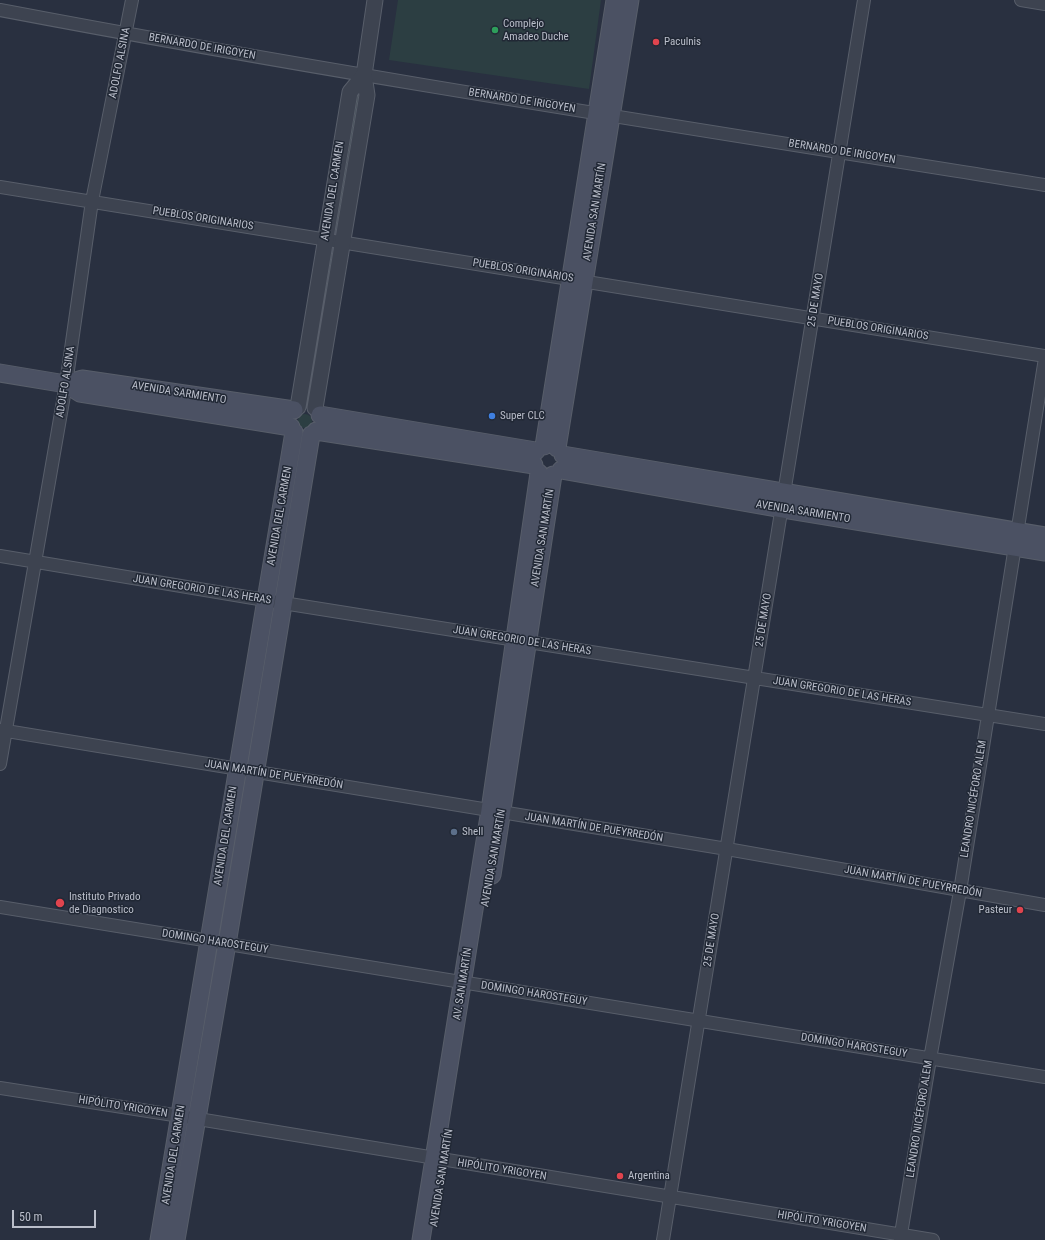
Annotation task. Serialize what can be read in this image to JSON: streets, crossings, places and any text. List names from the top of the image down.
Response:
{
  "streets": {
    "main road": ["AVENIDA DEL CARMEN", "AVENIDA SAN MARTÍN", "AVENIDA SARMIENTO"],
    "street": [
      "BERNARDO DE IRIGOYEN",
      "ADOLFO ALSINA",
      "PUEBLOS ORIGINARIOS",
      "25 DE MAYO",
      "JUAN GREGORIO DE LAS HERAS",
      "JUAN MARTÍN DE PUEYRREDÓN",
      "LEANDRO NICÉFORO ALEM",
      "DOMINGO HAROSTEGUY",
      "HIPÓLITO YRIGOYEN"
    ]
  },
  "crossings": [
    ["BERNARDO DE IRIGOYEN", "ADOLFO ALSINA"],
    ["BERNARDO DE IRIGOYEN", "AVENIDA DEL CARMEN"],
    ["BERNARDO DE IRIGOYEN", "AVENIDA SAN MARTÍN"],
    ["BERNARDO DE IRIGOYEN", "25 DE MAYO"],
    ["ADOLFO ALSINA", "PUEBLOS ORIGINARIOS"],
    ["ADOLFO ALSINA", "AVENIDA SARMIENTO"],
    ["ADOLFO ALSINA", "JUAN GREGORIO DE LAS HERAS"],
    ["ADOLFO ALSINA", "JUAN MARTÍN DE PUEYRREDÓN"],
    ["AVENIDA DEL CARMEN", "PUEBLOS ORIGINARIOS"],
    ["AVENIDA DEL CARMEN", "AVENIDA SARMIENTO"],
    ["AVENIDA DEL CARMEN", "JUAN GREGORIO DE LAS HERAS"],
    ["AVENIDA DEL CARMEN", "JUAN MARTÍN DE PUEYRREDÓN"],
    ["AVENIDA DEL CARMEN", "DOMINGO HAROSTEGUY"],
    ["AVENIDA DEL CARMEN", "HIPÓLITO YRIGOYEN"],
    ["AVENIDA SAN MARTÍN", "PUEBLOS ORIGINARIOS"],
    ["AVENIDA SAN MARTÍN", "AVENIDA SARMIENTO"],
    ["AVENIDA SAN MARTÍN", "JUAN GREGORIO DE LAS HERAS"],
    ["AVENIDA SAN MARTÍN", "JUAN MARTÍN DE PUEYRREDÓN"],
    ["AVENIDA SAN MARTÍN", "DOMINGO HAROSTEGUY"],
    ["AVENIDA SAN MARTÍN", "HIPÓLITO YRIGOYEN"],
    ["PUEBLOS ORIGINARIOS", "25 DE MAYO"],
    ["PUEBLOS ORIGINARIOS", "LEANDRO NICÉFORO ALEM"],
    ["25 DE MAYO", "AVENIDA SARMIENTO"],
    ["25 DE MAYO", "JUAN GREGORIO DE LAS HERAS"],
    ["25 DE MAYO", "JUAN MARTÍN DE PUEYRREDÓN"],
    ["25 DE MAYO", "DOMINGO HAROSTEGUY"],
    ["25 DE MAYO", "HIPÓLITO YRIGOYEN"],
    ["AVENIDA SARMIENTO", "LEANDRO NICÉFORO ALEM"],
    ["JUAN GREGORIO DE LAS HERAS", "LEANDRO NICÉFORO ALEM"],
    ["JUAN MARTÍN DE PUEYRREDÓN", "LEANDRO NICÉFORO ALEM"],
    ["LEANDRO NICÉFORO ALEM", "DOMINGO HAROSTEGUY"],
    ["LEANDRO NICÉFORO ALEM", "HIPÓLITO YRIGOYEN"]
  ],
  "places": [
    "Complejo Amadeo Duche",
    "Paculnis",
    "Super CLC",
    "Shell",
    "Instituto Privado de Diagnostico",
    "Pasteur",
    "Argentina"
  ],
  "scale_bar": "50 m"
}
